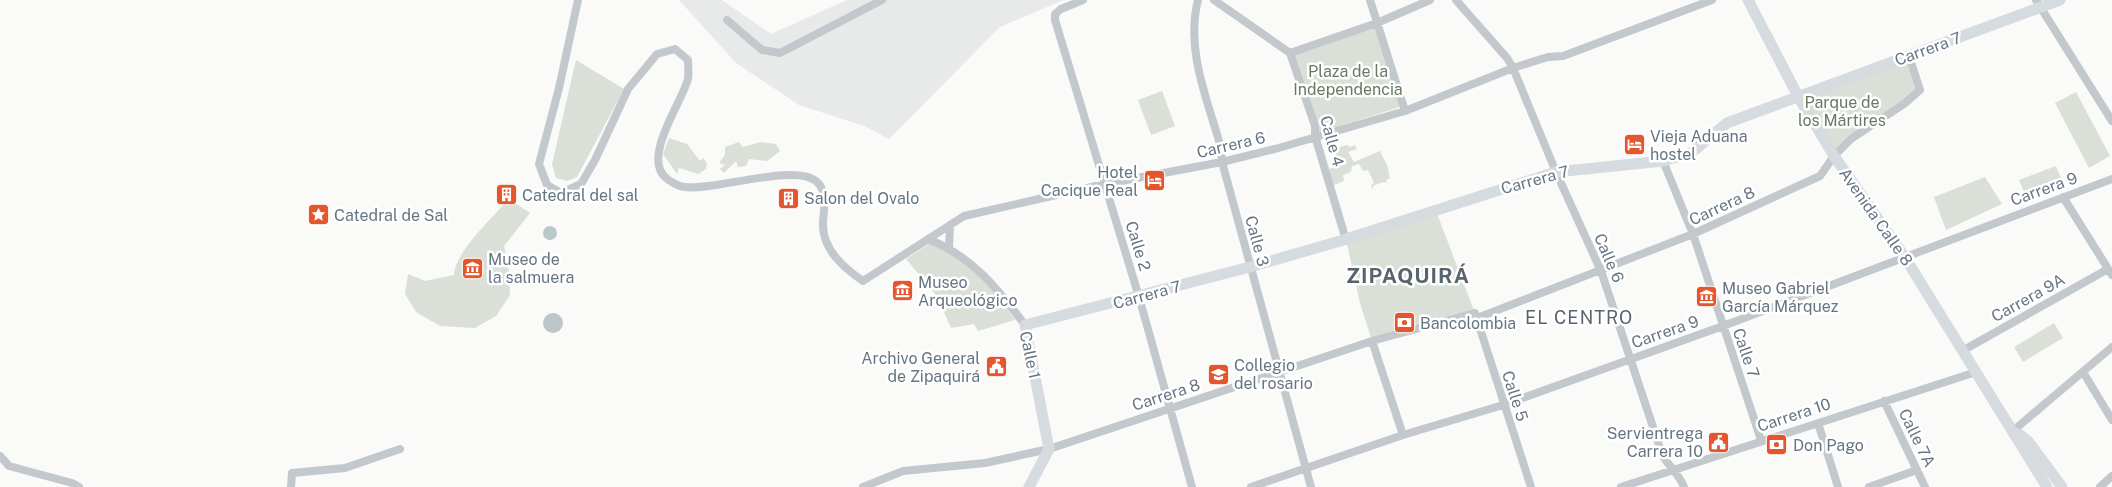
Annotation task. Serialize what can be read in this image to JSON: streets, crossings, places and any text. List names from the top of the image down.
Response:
{
  "streets": {
    "street": [
      "Carrera 7",
      "Calle 4",
      "Carrera 6",
      "Carrera 9",
      "Carrera 8",
      "Avenida Calle 8",
      "Calle 3",
      "Calle 2",
      "Calle 6",
      "Carrera 9A",
      "Calle 7",
      "Calle 1",
      "Calle 5",
      "Carrera 10",
      "Calle 7A"
    ]
  },
  "crossings": [
    ["Carrera 7", "Calle 4"],
    ["Carrera 7", "Carrera 8"],
    ["Carrera 7", "Avenida Calle 8"],
    ["Carrera 7", "Calle 3"],
    ["Carrera 7", "Calle 2"],
    ["Carrera 7", "Calle 6"],
    ["Carrera 7", "Calle 7"],
    ["Carrera 7", "Calle 1"],
    ["Calle 4", "Carrera 6"],
    ["Carrera 6", "Calle 3"],
    ["Carrera 6", "Calle 2"],
    ["Carrera 6", "Calle 6"],
    ["Carrera 6", "Calle 1"],
    ["Carrera 9", "Avenida Calle 8"],
    ["Carrera 9", "Calle 3"],
    ["Carrera 9", "Calle 6"],
    ["Carrera 9", "Calle 7"],
    ["Carrera 9", "Calle 5"],
    ["Carrera 8", "Avenida Calle 8"],
    ["Carrera 8", "Calle 3"],
    ["Carrera 8", "Calle 2"],
    ["Carrera 8", "Calle 6"],
    ["Carrera 8", "Calle 7"],
    ["Carrera 8", "Calle 1"],
    ["Carrera 8", "Calle 5"],
    ["Avenida Calle 8", "Carrera 9A"],
    ["Avenida Calle 8", "Carrera 10"],
    ["Calle 6", "Carrera 10"],
    ["Calle 7", "Carrera 10"],
    ["Carrera 10", "Calle 7A"]
  ],
  "districts": ["ZIPAQUIRÁ", "EL CENTRO"],
  "parks": ["Plaza de la Independencia", "Parque de los Mártires"],
  "places": {
    "hotel": ["Vieja Aduana hostel", "Hotel Cacique Real"],
    "building": ["Catedral del sal", "Salon del Ovalo"],
    "place": ["Catedral de Sal"],
    "museum": ["Museo de la salmuera", "Museo Arqueológico", "Museo Gabriel García Márquez"],
    "bank": ["Bancolombia", "Don Pago"],
    "public building": ["Archivo General de Zipaquirá", "Servientrega Carrera 10"],
    "school or university": ["Collegio del rosario"]
  }
}
